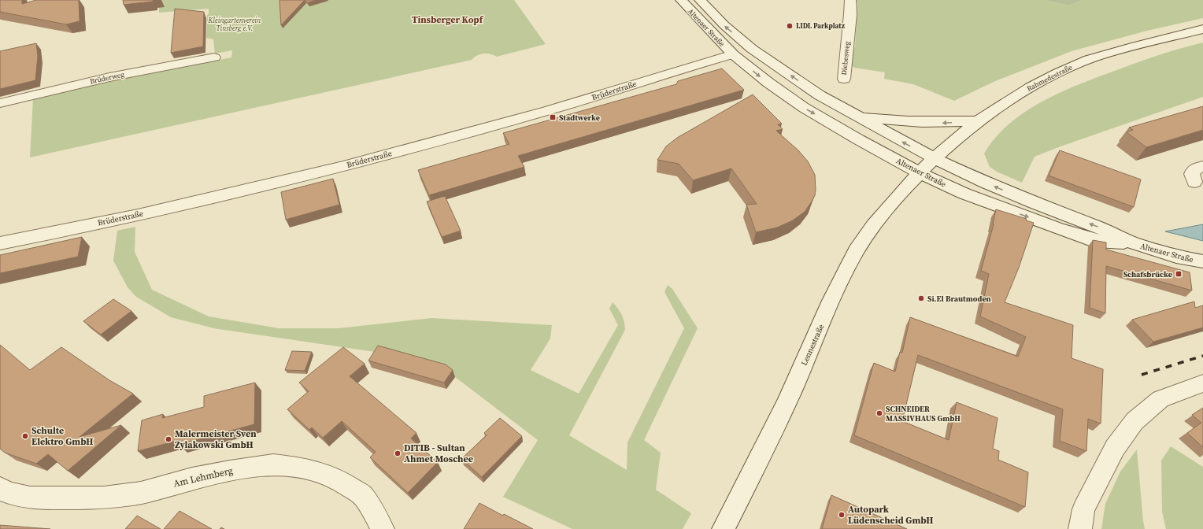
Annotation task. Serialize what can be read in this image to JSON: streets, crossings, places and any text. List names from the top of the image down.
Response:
{
  "streets": {
    "main road": [
      "Altenaer Straße",
      "Diebesweg",
      "Brüderweg",
      "Rahmedestraße",
      "Brüderstraße",
      "Lennestraße",
      "Am Lehmberg"
    ]
  },
  "crossings": [
    ["Altenaer Straße", "Rahmedestraße"],
    ["Altenaer Straße", "Brüderstraße"],
    ["Altenaer Straße", "Lennestraße"],
    ["Rahmedestraße", "Lennestraße"]
  ],
  "districts": ["Tinsberger Kopf"],
  "parks": ["Kleingartenverein Tinsberg e.V."],
  "places": {
    "other": [
      "LIDL Parkplatz",
      "Si.El Brautmoden",
      "SCHNEIDER MASSIVHAUS GmbH",
      "Schulte Elektro GmbH",
      "Malermeister Sven Zylakowski GmbH",
      "DITIB - Sultan Ahmet Moschee",
      "Autopark Lüdenscheid GmbH"
    ],
    "transit": ["Stadtwerke", "Schafsbrücke"]
  }
}
